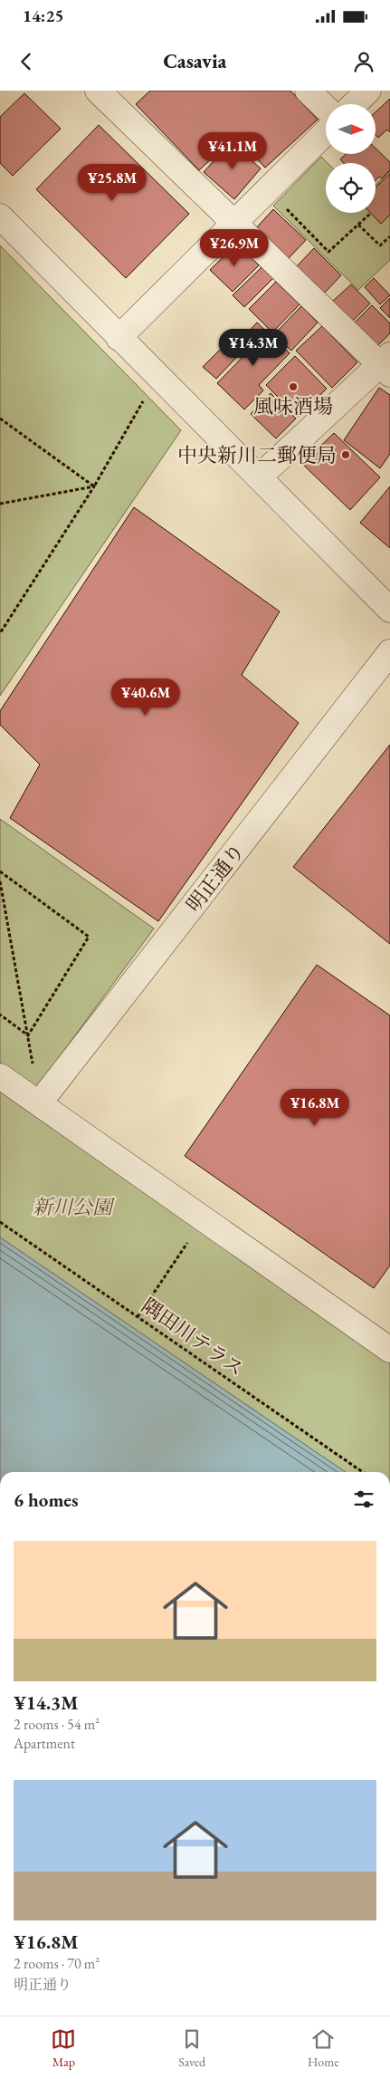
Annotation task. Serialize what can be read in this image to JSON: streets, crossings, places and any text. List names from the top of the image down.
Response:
{
  "streets": {
    "street": ["明正通り"],
    "path": ["隅田川テラス"]
  },
  "parks": ["新川公園"],
  "places": ["風味酒場", "中央新川二郵便局"],
  "north": "right",
  "page": {
    "status": "14:25",
    "header": "Casavia",
    "price": [
      "¥41.1M",
      "¥25.8M",
      "¥26.9M",
      "¥14.3M",
      "¥40.6M",
      "¥16.8M"
    ],
    "heading": "6 homes",
    "list": [
      {
        "name": "¥14.3M",
        "note": "2 rooms · 54 m² · Apartment"
      },
      {
        "name": "¥16.8M",
        "note": "2 rooms · 70 m² · 明正通り"
      }
    ],
    "tabs": ["Map", "Saved", "Home"]
  }
}
